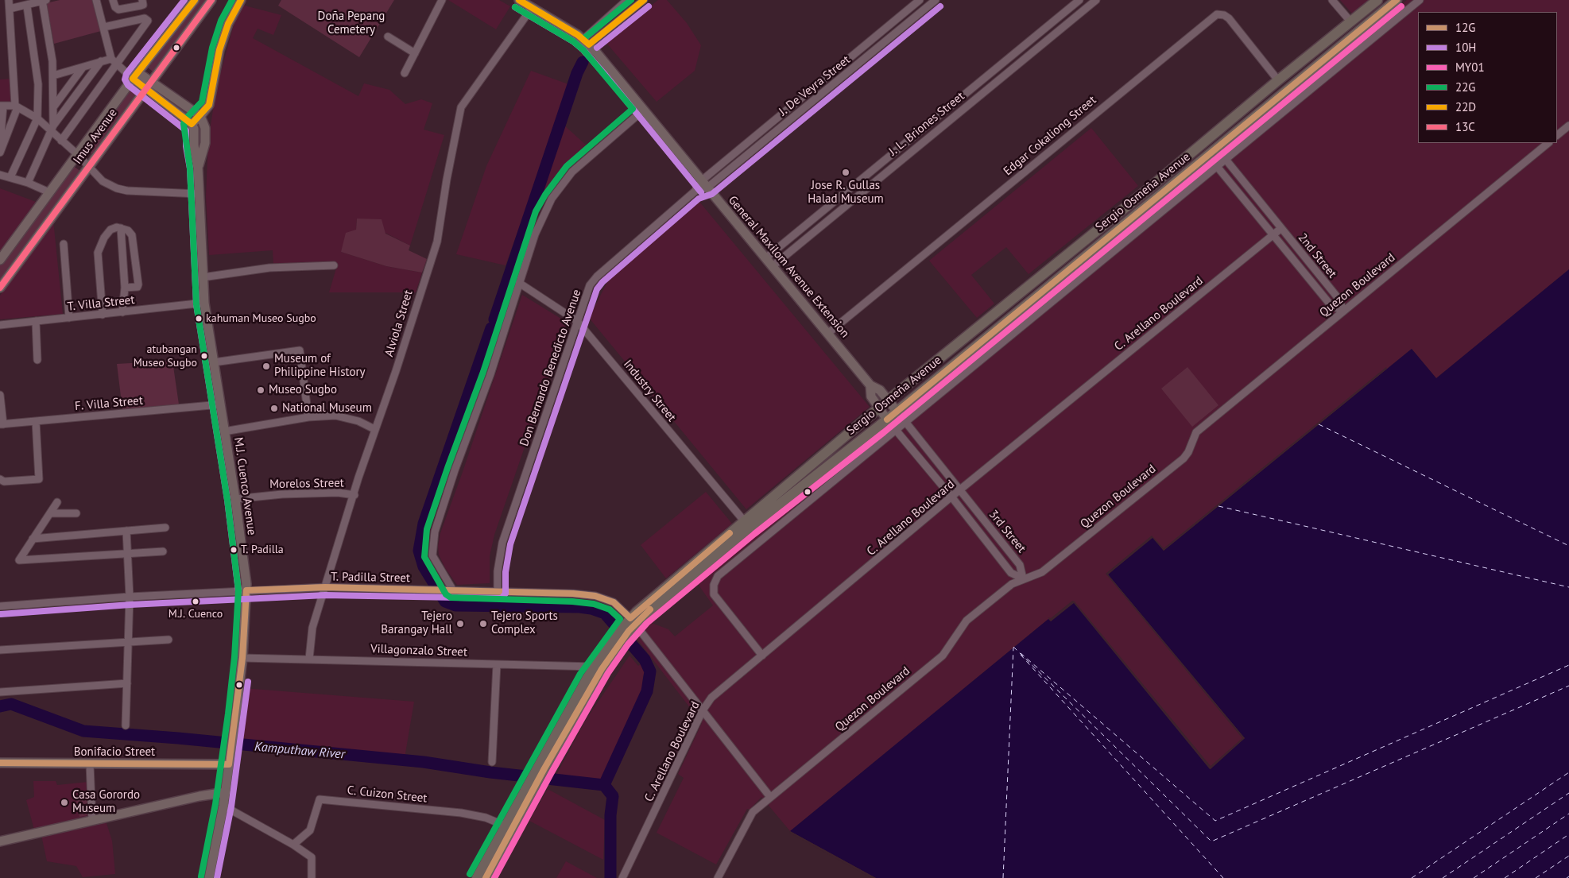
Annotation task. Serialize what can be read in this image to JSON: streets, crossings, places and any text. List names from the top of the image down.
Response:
{
  "streets": {
    "highway": ["Sergio Osmeña Avenue"],
    "main road": [
      "Imus Avenue",
      "General Maxilom Avenue Extension",
      "M.J. Cuenco Avenue",
      "Bonifacio Street"
    ],
    "street": [
      "J. De Veyra Street",
      "J. L. Briones Street",
      "Edgar Cokaliong Street",
      "2nd Street",
      "Quezon Boulevard",
      "T. Villa Street",
      "C. Arellano Boulevard",
      "Alviola Street",
      "Don Bernardo Benedicto Avenue",
      "Industry Street",
      "F. Villa Street",
      "Morelos Street",
      "3rd Street",
      "T. Padilla Street",
      "Villagonzalo Street",
      "C. Cuizon Street"
    ]
  },
  "crossings": [
    ["J. De Veyra Street", "General Maxilom Avenue Extension"],
    ["J. De Veyra Street", "Don Bernardo Benedicto Avenue"],
    ["J. L. Briones Street", "General Maxilom Avenue Extension"],
    ["Edgar Cokaliong Street", "Sergio Osmeña Avenue"],
    ["Edgar Cokaliong Street", "General Maxilom Avenue Extension"],
    ["Sergio Osmeña Avenue", "2nd Street"],
    ["Sergio Osmeña Avenue", "General Maxilom Avenue Extension"],
    ["Sergio Osmeña Avenue", "Industry Street"],
    ["Sergio Osmeña Avenue", "3rd Street"],
    ["Sergio Osmeña Avenue", "T. Padilla Street"],
    ["Sergio Osmeña Avenue", "Villagonzalo Street"],
    ["Sergio Osmeña Avenue", "C. Cuizon Street"],
    ["2nd Street", "Quezon Boulevard"],
    ["2nd Street", "C. Arellano Boulevard"],
    ["General Maxilom Avenue Extension", "Alviola Street"],
    ["General Maxilom Avenue Extension", "Don Bernardo Benedicto Avenue"],
    ["General Maxilom Avenue Extension", "3rd Street"],
    ["Quezon Boulevard", "3rd Street"],
    ["Quezon Boulevard", "T. Padilla Street"],
    ["T. Villa Street", "M.J. Cuenco Avenue"],
    ["C. Arellano Boulevard", "3rd Street"],
    ["C. Arellano Boulevard", "T. Padilla Street"],
    ["Alviola Street", "Morelos Street"],
    ["Alviola Street", "T. Padilla Street"],
    ["Alviola Street", "Villagonzalo Street"],
    ["Don Bernardo Benedicto Avenue", "Industry Street"],
    ["Don Bernardo Benedicto Avenue", "T. Padilla Street"],
    ["F. Villa Street", "M.J. Cuenco Avenue"],
    ["Morelos Street", "M.J. Cuenco Avenue"],
    ["M.J. Cuenco Avenue", "T. Padilla Street"],
    ["M.J. Cuenco Avenue", "Villagonzalo Street"],
    ["M.J. Cuenco Avenue", "Bonifacio Street"]
  ],
  "water": ["Kamputhaw River"],
  "parks": ["Doña Pepang Cemetery"],
  "places": [
    "Jose R. Gullas Halad Museum",
    "kahuman Museo Sugbo",
    "atubangan Museo Sugbo",
    "Museum of Philippine History",
    "Museo Sugbo",
    "National Museum",
    "T. Padilla",
    "M.J. Cuenco",
    "Tejero Barangay Hall",
    "Tejero Sports Complex",
    "Casa Gorordo Museum"
  ],
  "lines": [
    "transit line 12G",
    "transit line 10H",
    "transit line 22G",
    "transit line 22D",
    "transit line 13C",
    "transit line MY01"
  ],
  "legend": [
    "12G",
    "10H",
    "MY01",
    "22G",
    "22D",
    "13C"
  ]
}
